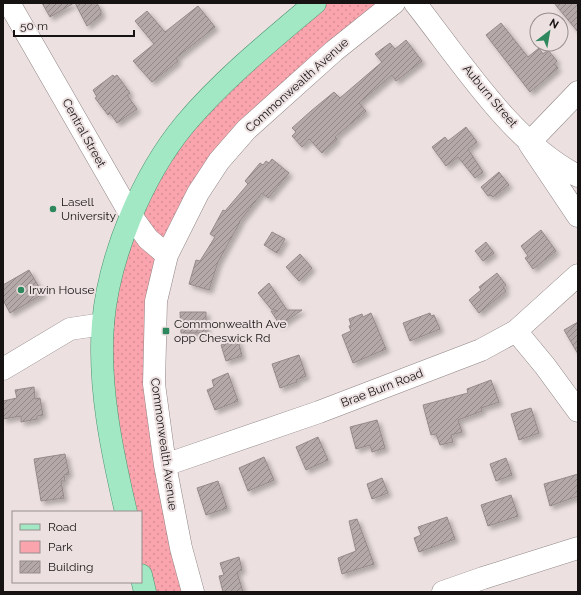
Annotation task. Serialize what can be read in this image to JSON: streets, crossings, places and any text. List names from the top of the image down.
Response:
{
  "streets": {
    "street": [
      "Commonwealth Avenue",
      "Auburn Street",
      "Central Street",
      "Brae Burn Road"
    ]
  },
  "crossings": [
    ["Commonwealth Avenue", "Central Street"],
    ["Commonwealth Avenue", "Brae Burn Road"]
  ],
  "places": {
    "other": ["Lasell University", "Irwin House"],
    "transit": ["Commonwealth Ave opp Cheswick Rd"]
  },
  "legend": ["Road", "Park", "Building"],
  "scale_bar": "50 m",
  "north": "top right"
}
